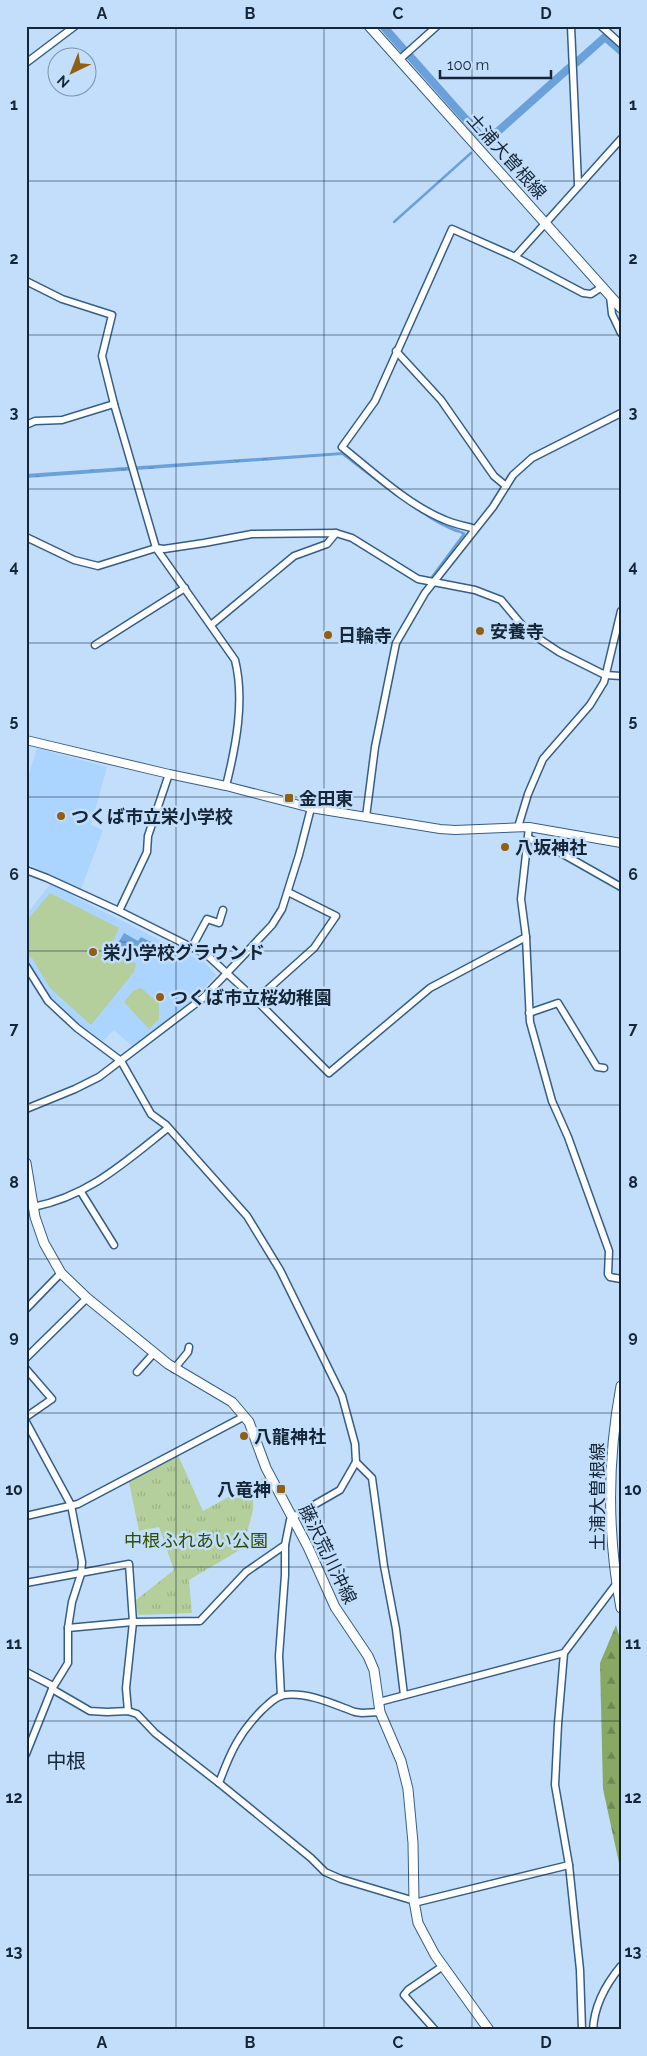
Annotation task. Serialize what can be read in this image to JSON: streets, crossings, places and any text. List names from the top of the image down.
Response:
{
  "streets": {
    "main road": ["土浦大曽根線", "藤沢荒川沖線"]
  },
  "districts": ["中根"],
  "parks": ["中根ふれあい公園"],
  "places": {
    "other": [
      "安養寺",
      "日輪寺",
      "つくば市立栄小学校",
      "八坂神社",
      "栄小学校グラウンド",
      "つくば市立桜幼稚園",
      "八龍神社"
    ],
    "transit": ["金田東", "八竜神"]
  },
  "scale_bar": "100 m",
  "north": "bottom left",
  "grid": {
    "columns": [
      "A",
      "B",
      "C",
      "D"
    ],
    "rows": [
      "1",
      "2",
      "3",
      "4",
      "5",
      "6",
      "7",
      "8",
      "9",
      "10",
      "11",
      "12",
      "13"
    ]
  }
}
